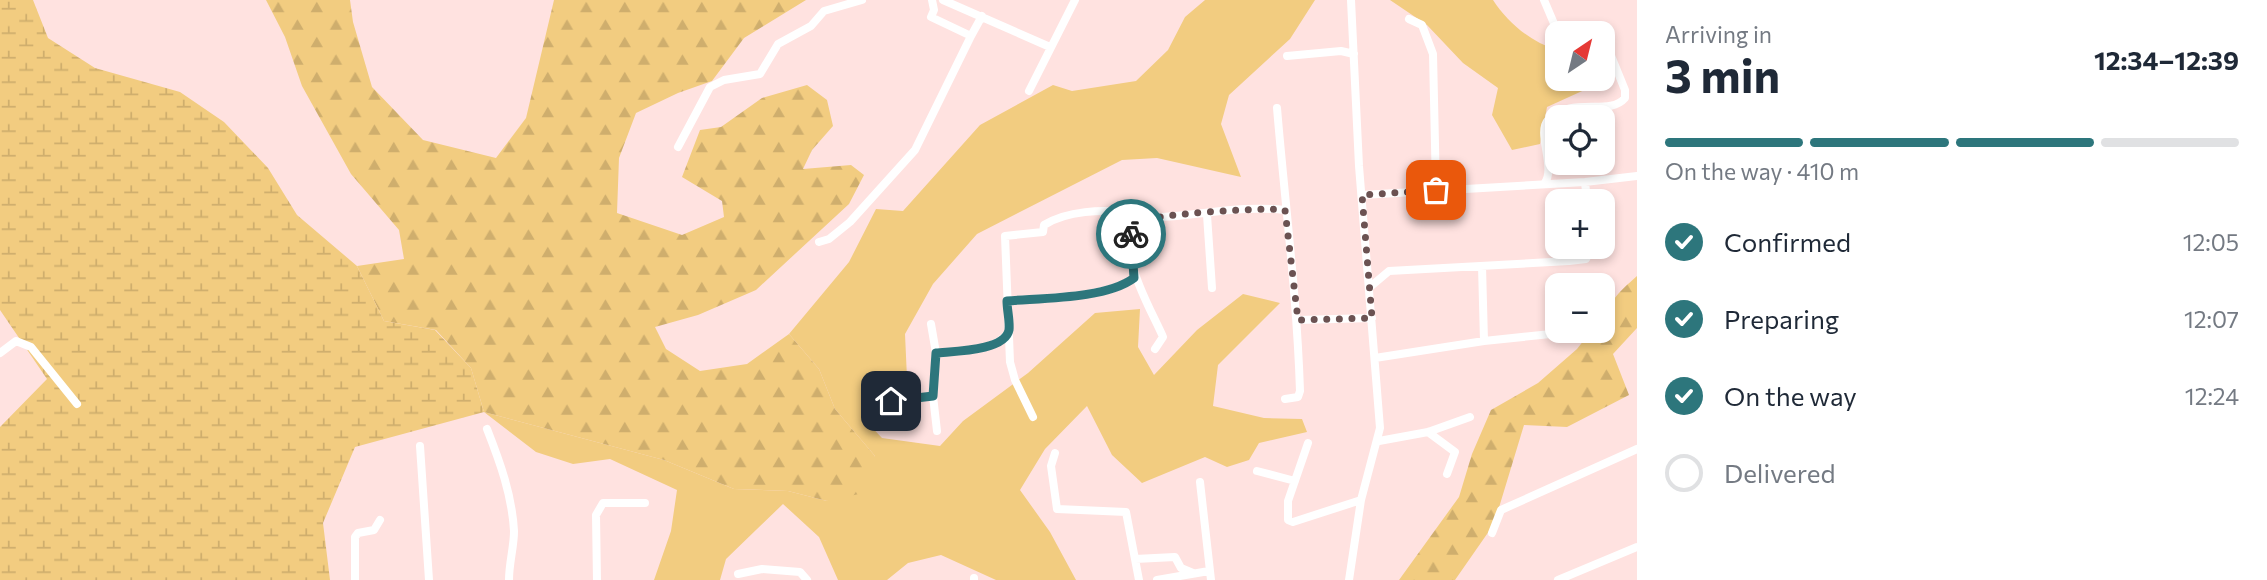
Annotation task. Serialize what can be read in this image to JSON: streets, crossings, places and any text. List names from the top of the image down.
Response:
{
  "north": "top right",
  "page": {
    "heading": ["3 min", "Arriving in", "12:34–12:39"],
    "map_buttons": ["+", "−"],
    "bar": "On the way · 410 m",
    "list": [
      ["Confirmed", "12:05"],
      ["Preparing", "12:07"],
      ["On the way", "12:24"],
      "Delivered"
    ]
  }
}
